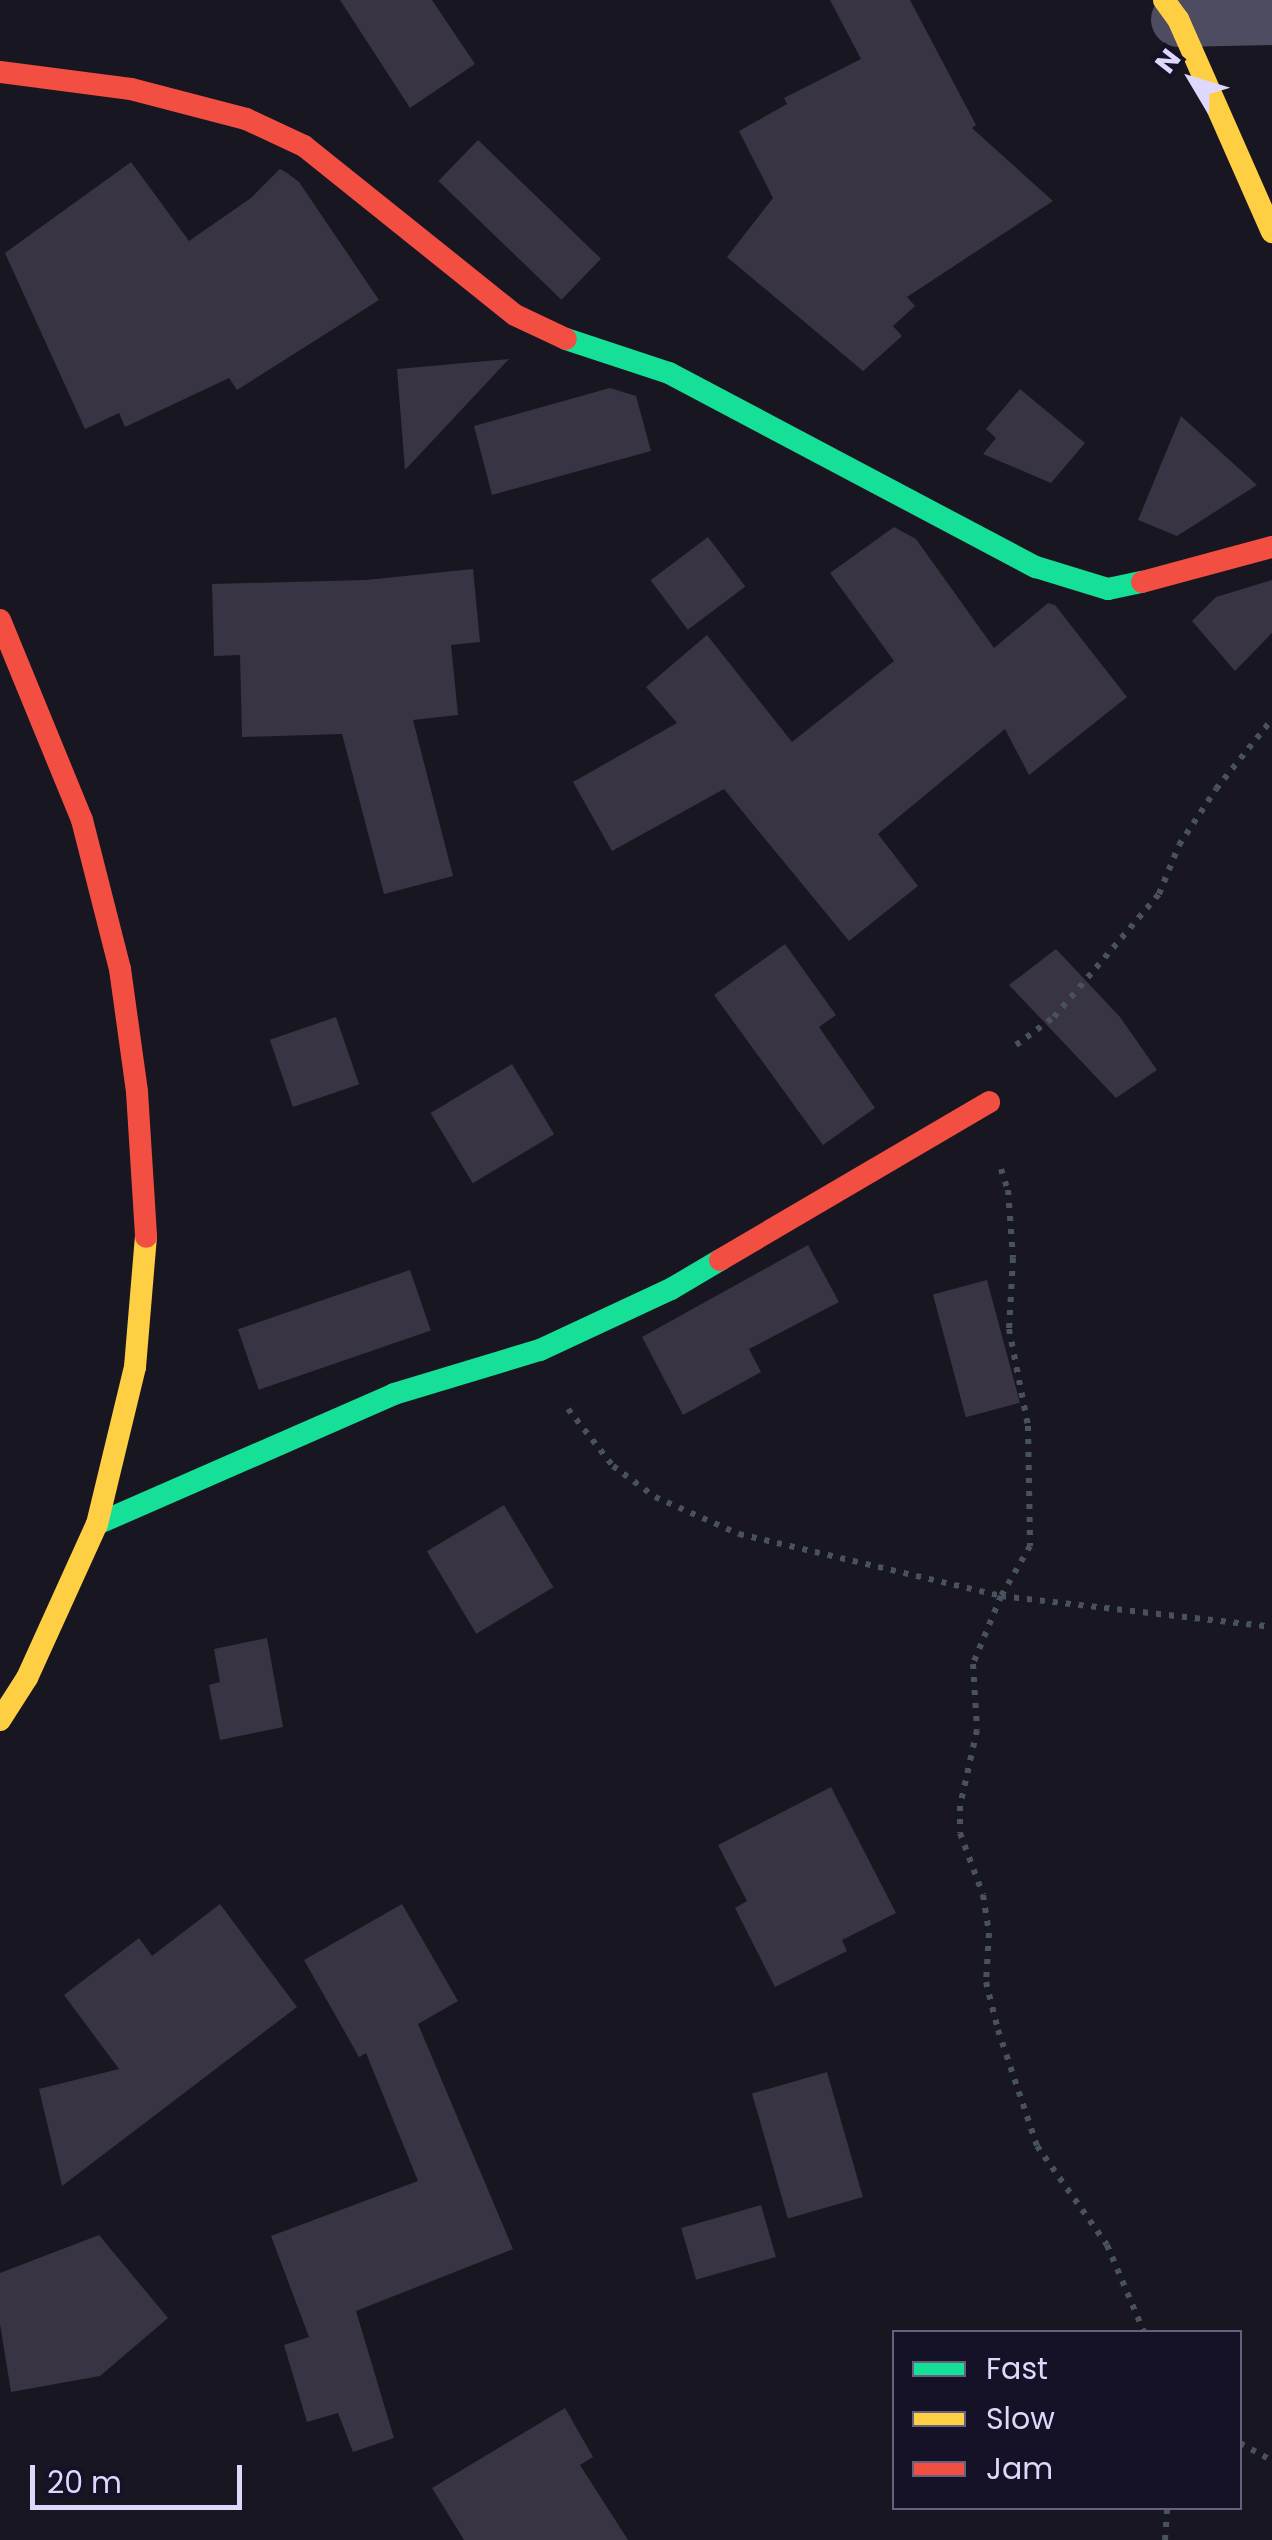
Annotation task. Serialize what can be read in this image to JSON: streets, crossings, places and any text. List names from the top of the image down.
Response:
{
  "legend": ["Fast", "Slow", "Jam"],
  "scale_bar": "20 m",
  "north": "top left"
}
